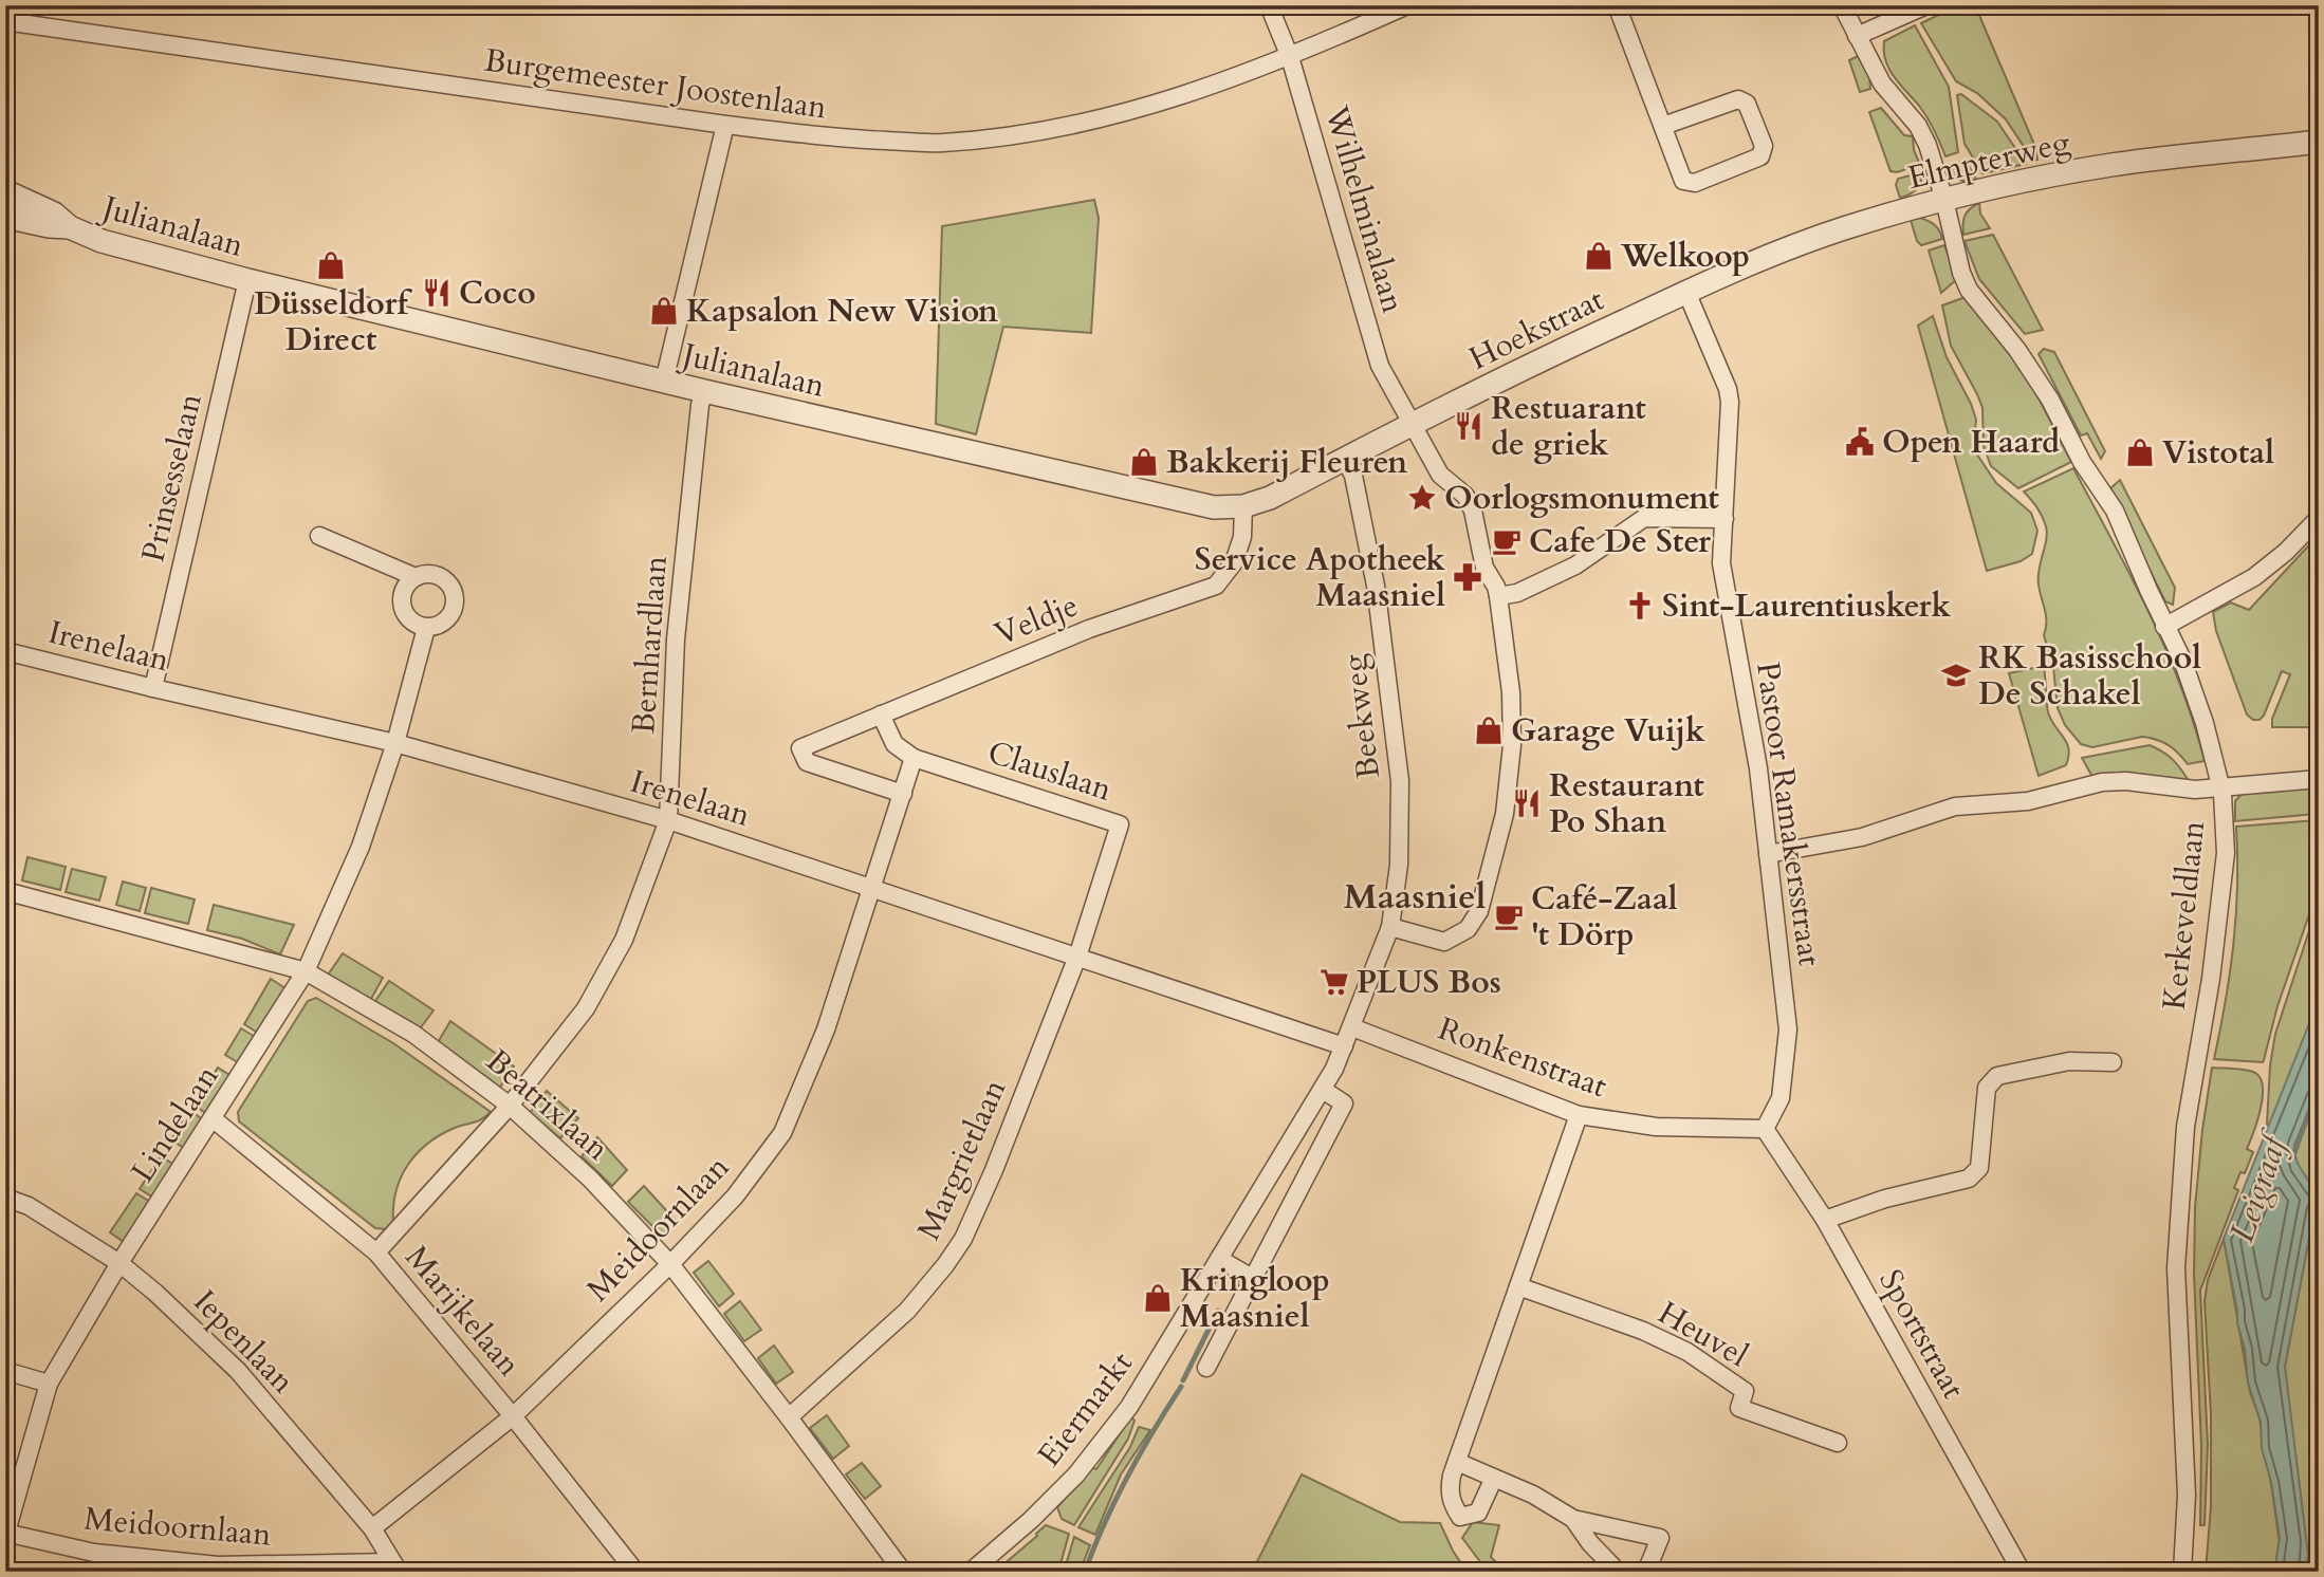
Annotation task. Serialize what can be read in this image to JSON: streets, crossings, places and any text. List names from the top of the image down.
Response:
{
  "streets": {
    "street": [
      "Burgemeester Joostenlaan",
      "Elmpterweg",
      "Wilhelminalaan",
      "Julianalaan",
      "Hoekstraat",
      "Prinsesselaan",
      "Veldje",
      "Bernhardlaan",
      "Irenelaan",
      "Beekweg",
      "Clauslaan",
      "Pastoor Ramakersstraat",
      "Kerkeveldlaan",
      "Ronkenstraat",
      "Beatrixlaan",
      "Lindelaan",
      "Margrietlaan",
      "Meidoornlaan",
      "Marijkelaan",
      "Heuvel",
      "Sportstraat",
      "Iepenlaan",
      "Eiermarkt"
    ]
  },
  "crossings": [
    ["Burgemeester Joostenlaan", "Wilhelminalaan"],
    ["Elmpterweg", "Hoekstraat"],
    ["Elmpterweg", "Pastoor Ramakersstraat"],
    ["Elmpterweg", "Kerkeveldlaan"],
    ["Wilhelminalaan", "Julianalaan"],
    ["Wilhelminalaan", "Hoekstraat"],
    ["Wilhelminalaan", "Beekweg"],
    ["Julianalaan", "Hoekstraat"],
    ["Julianalaan", "Prinsesselaan"],
    ["Julianalaan", "Veldje"],
    ["Julianalaan", "Bernhardlaan"],
    ["Julianalaan", "Beekweg"],
    ["Hoekstraat", "Pastoor Ramakersstraat"],
    ["Prinsesselaan", "Irenelaan"],
    ["Veldje", "Clauslaan"],
    ["Bernhardlaan", "Irenelaan"],
    ["Bernhardlaan", "Beatrixlaan"],
    ["Bernhardlaan", "Marijkelaan"],
    ["Irenelaan", "Clauslaan"],
    ["Irenelaan", "Lindelaan"],
    ["Irenelaan", "Margrietlaan"],
    ["Irenelaan", "Meidoornlaan"],
    ["Irenelaan", "Eiermarkt"],
    ["Beekweg", "Ronkenstraat"],
    ["Beekweg", "Eiermarkt"],
    ["Clauslaan", "Margrietlaan"],
    ["Pastoor Ramakersstraat", "Ronkenstraat"],
    ["Pastoor Ramakersstraat", "Sportstraat"],
    ["Ronkenstraat", "Sportstraat"],
    ["Ronkenstraat", "Eiermarkt"],
    ["Beatrixlaan", "Lindelaan"],
    ["Beatrixlaan", "Margrietlaan"],
    ["Beatrixlaan", "Meidoornlaan"],
    ["Lindelaan", "Meidoornlaan"],
    ["Lindelaan", "Marijkelaan"],
    ["Lindelaan", "Iepenlaan"],
    ["Meidoornlaan", "Marijkelaan"],
    ["Meidoornlaan", "Iepenlaan"]
  ],
  "districts": ["Maasniel"],
  "water": ["Leigraaf"],
  "places": {
    "shop": [
      "Welkoop",
      "Düsseldorf Direct",
      "Kapsalon New Vision",
      "Vistotal",
      "Bakkerij Fleuren",
      "Garage Vuijk",
      "Kringloop Maasniel"
    ],
    "restaurant": ["Coco", "Restuarant de griek", "Restaurant Po Shan"],
    "public building": ["Open Haard"],
    "place": ["Oorlogsmonument"],
    "cafe": ["Cafe De Ster", "Café-Zaal 't Dörp"],
    "pharmacy": ["Service Apotheek Maasniel"],
    "church": ["Sint-Laurentiuskerk"],
    "school or university": ["RK Basisschool De Schakel"],
    "supermarket": ["PLUS Bos"]
  }
}
